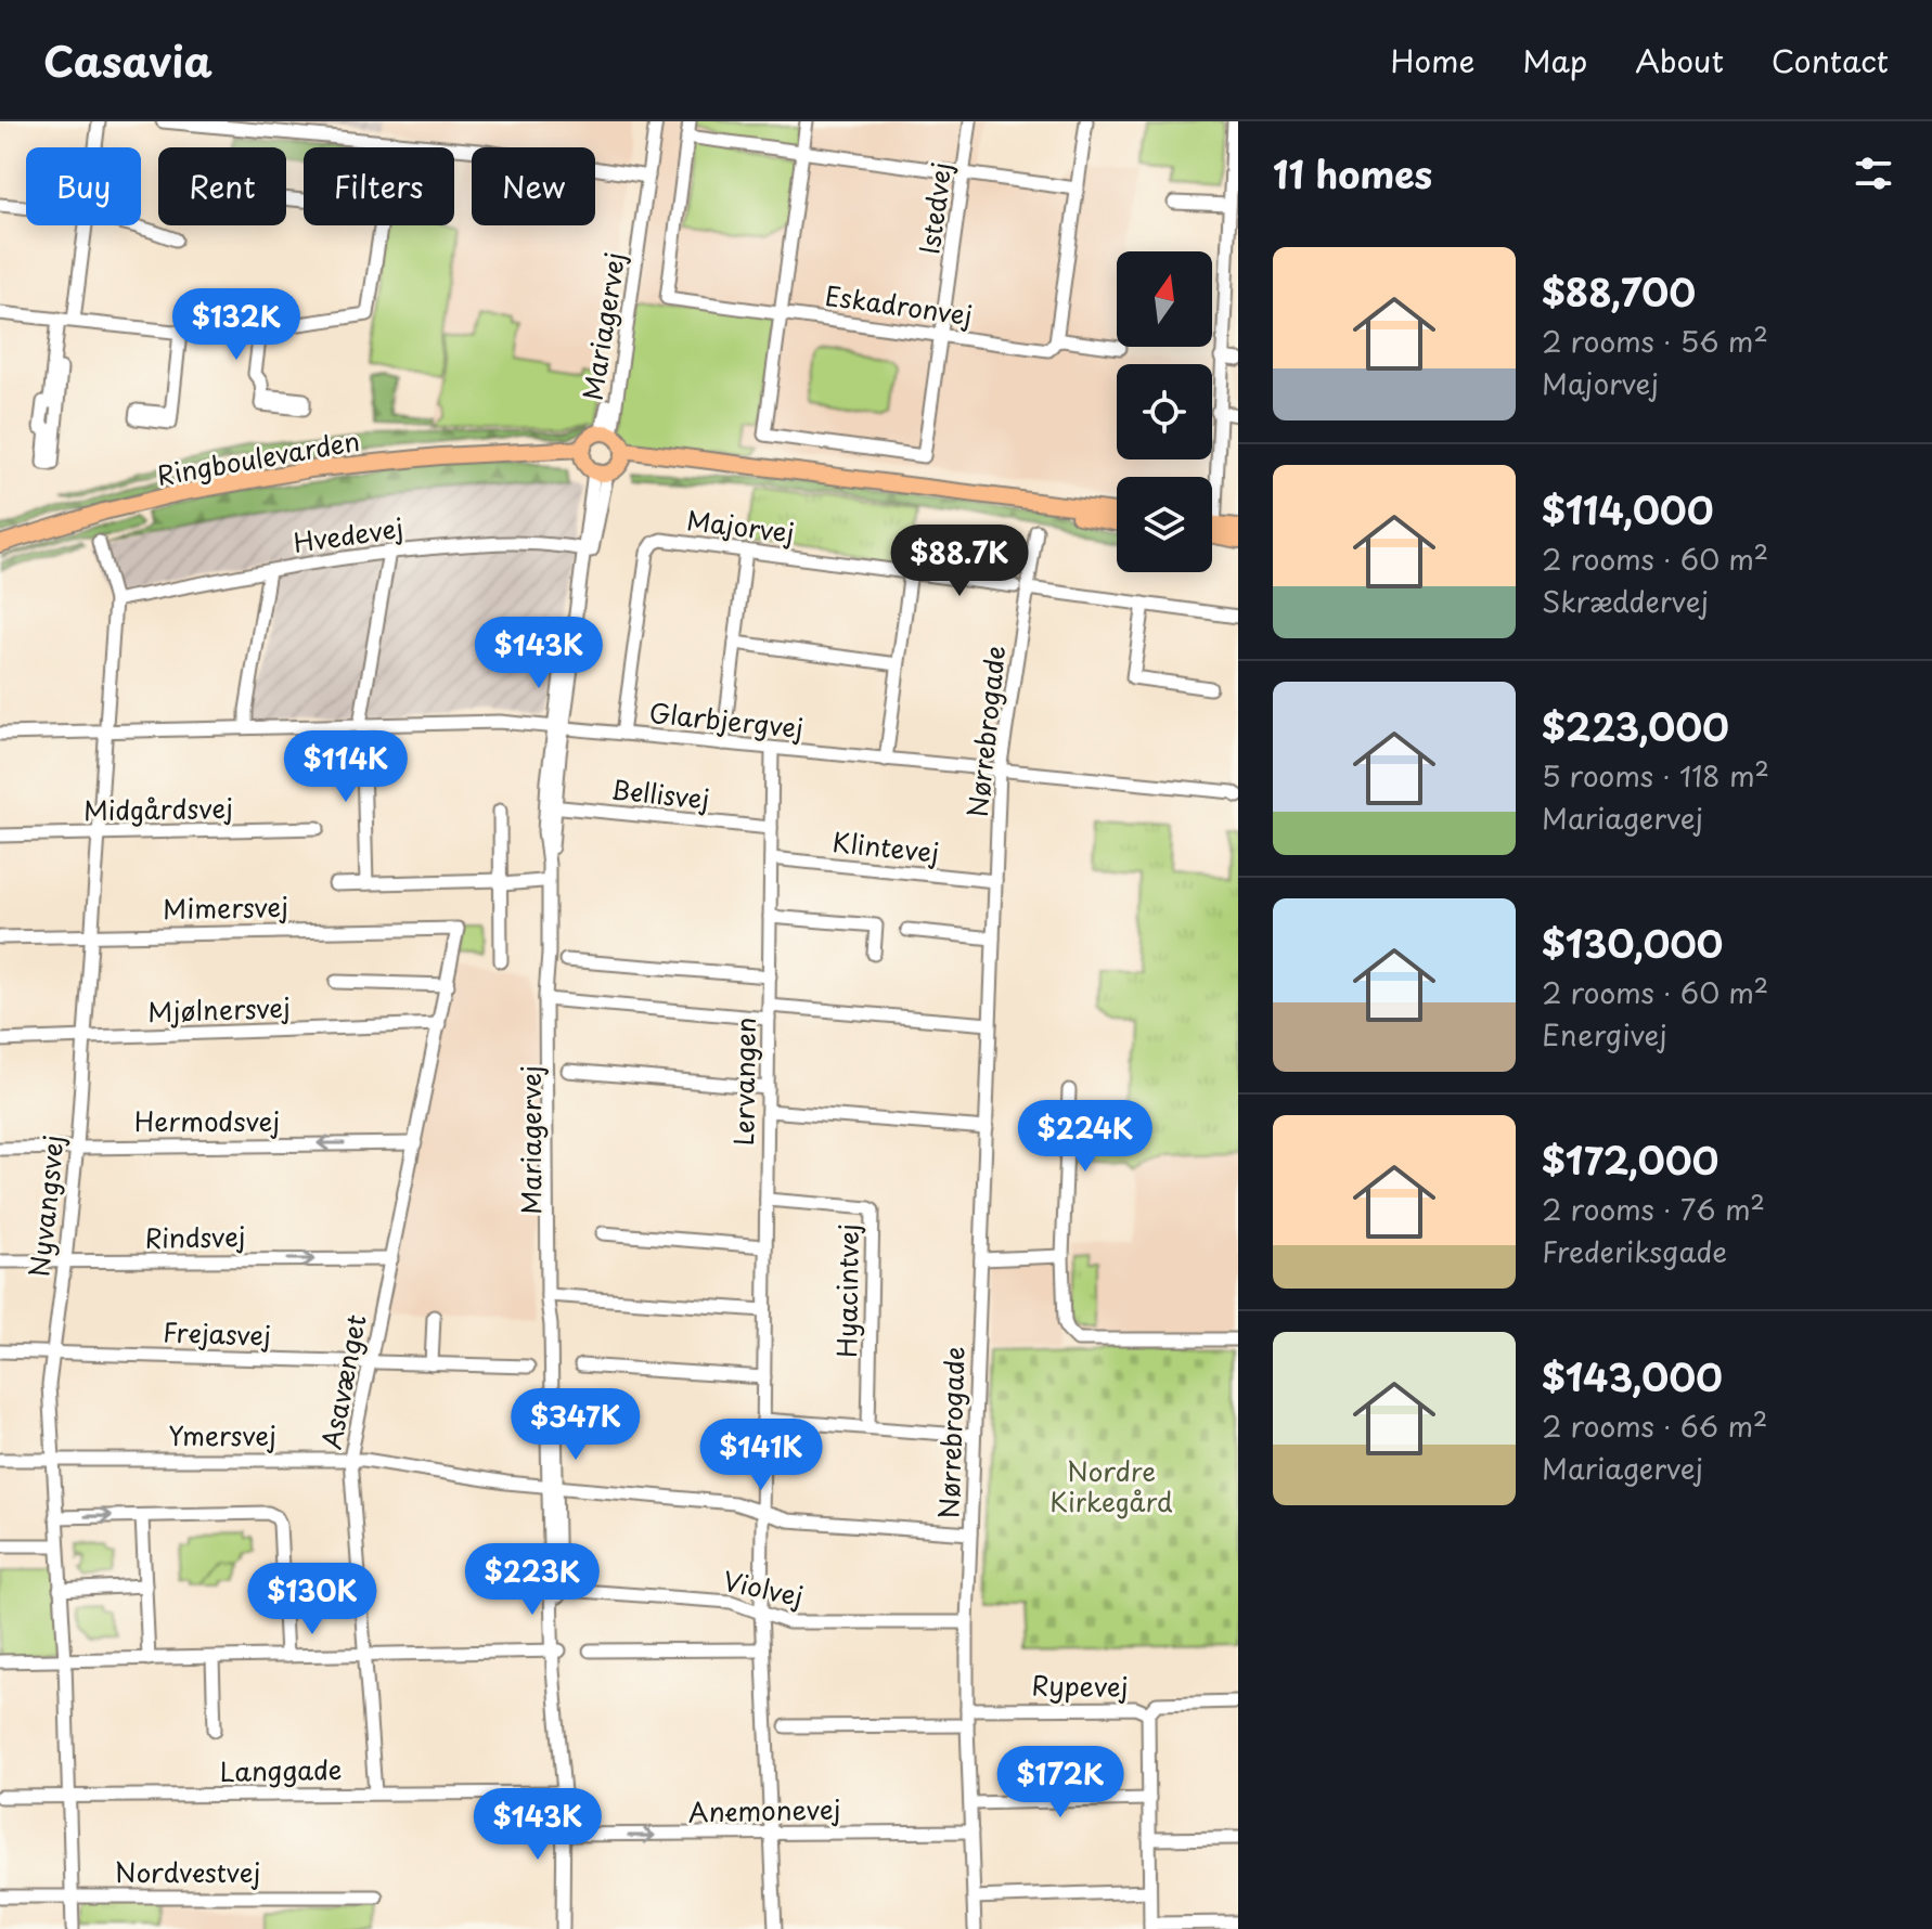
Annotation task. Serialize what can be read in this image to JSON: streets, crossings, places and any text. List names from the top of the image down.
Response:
{
  "streets": {
    "main road": ["Ringboulevarden"],
    "street": [
      "Istedvej",
      "Eskadronvej",
      "Mariagervej",
      "Majorvej",
      "Hvedevej",
      "Glarbjergvej",
      "Nørrebrogade",
      "Bellisvej",
      "Midgårdsvej",
      "Klintevej",
      "Mimersvej",
      "Mjølnersvej",
      "Lervangen",
      "Hermodsvej",
      "Nyvangsvej",
      "Rindsvej",
      "Hyacintvej",
      "Frejasvej",
      "Asavænget",
      "Ymersvej",
      "Violvej",
      "Rypevej",
      "Langgade",
      "Anemonevej",
      "Nordvestvej"
    ]
  },
  "crossings": [
    ["Istedvej", "Eskadronvej"],
    ["Mariagervej", "Ringboulevarden"],
    ["Mariagervej", "Hvedevej"],
    ["Mariagervej", "Glarbjergvej"],
    ["Mariagervej", "Bellisvej"],
    ["Mariagervej", "Ymersvej"],
    ["Mariagervej", "Violvej"],
    ["Mariagervej", "Langgade"],
    ["Mariagervej", "Anemonevej"],
    ["Majorvej", "Glarbjergvej"],
    ["Majorvej", "Nørrebrogade"],
    ["Hvedevej", "Nyvangsvej"],
    ["Glarbjergvej", "Nørrebrogade"],
    ["Glarbjergvej", "Lervangen"],
    ["Glarbjergvej", "Nyvangsvej"],
    ["Nørrebrogade", "Klintevej"],
    ["Nørrebrogade", "Ymersvej"],
    ["Nørrebrogade", "Violvej"],
    ["Nørrebrogade", "Rypevej"],
    ["Nørrebrogade", "Anemonevej"],
    ["Bellisvej", "Lervangen"],
    ["Midgårdsvej", "Nyvangsvej"],
    ["Klintevej", "Lervangen"],
    ["Mimersvej", "Nyvangsvej"],
    ["Mimersvej", "Asavænget"],
    ["Mjølnersvej", "Nyvangsvej"],
    ["Mjølnersvej", "Asavænget"],
    ["Lervangen", "Hyacintvej"],
    ["Lervangen", "Ymersvej"],
    ["Lervangen", "Violvej"],
    ["Lervangen", "Anemonevej"],
    ["Hermodsvej", "Nyvangsvej"],
    ["Hermodsvej", "Asavænget"],
    ["Nyvangsvej", "Rindsvej"],
    ["Nyvangsvej", "Frejasvej"],
    ["Nyvangsvej", "Ymersvej"],
    ["Nyvangsvej", "Langgade"],
    ["Nyvangsvej", "Nordvestvej"],
    ["Rindsvej", "Asavænget"],
    ["Frejasvej", "Asavænget"],
    ["Asavænget", "Ymersvej"],
    ["Asavænget", "Langgade"]
  ],
  "one_way": ["Hermodsvej", "Rindsvej", "Anemonevej"],
  "parks": ["Nordre Kirkegård"],
  "north": "top",
  "page": {
    "header": "Casavia",
    "nav": [
      "Home",
      "Map",
      "About",
      "Contact"
    ],
    "heading": "11 homes",
    "chip": [
      "Buy",
      "Rent",
      "Filters",
      "New"
    ],
    "list": [
      {
        "name": "$88,700",
        "note": "2 rooms · 56 m² · Majorvej"
      },
      {
        "name": "$114,000",
        "note": "2 rooms · 60 m² · Skræddervej"
      },
      {
        "name": "$223,000",
        "note": "5 rooms · 118 m² · Mariagervej"
      },
      {
        "name": "$130,000",
        "note": "2 rooms · 60 m² · Energivej"
      },
      {
        "name": "$172,000",
        "note": "2 rooms · 76 m² · Frederiksgade"
      },
      {
        "name": "$143,000",
        "note": "2 rooms · 66 m² · Mariagervej"
      }
    ],
    "price": [
      "$132K",
      "$88.7K",
      "$143K",
      "$114K",
      "$224K",
      "$347K",
      "$141K",
      "$223K",
      "$130K",
      "$172K",
      "$143K"
    ]
  }
}
